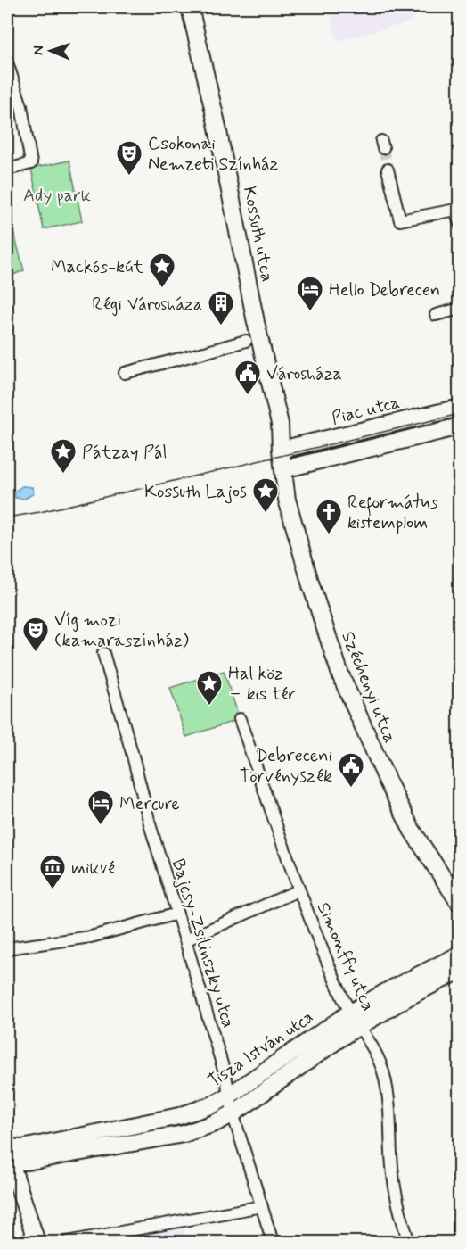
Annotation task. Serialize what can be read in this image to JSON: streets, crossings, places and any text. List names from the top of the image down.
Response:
{
  "streets": {
    "street": [
      "Kossuth utca",
      "Piac utca",
      "Széchenyi utca",
      "Bajcsy-Zsilinszky utca",
      "Simonffy utca",
      "Tisza István utca"
    ]
  },
  "crossings": [
    ["Kossuth utca", "Piac utca"],
    ["Kossuth utca", "Széchenyi utca"],
    ["Bajcsy-Zsilinszky utca", "Tisza István utca"],
    ["Simonffy utca", "Tisza István utca"]
  ],
  "parks": ["Ady park"],
  "places": {
    "theatre": ["Csokonai Nemzeti Színház", "Víg mozi (kamaraszínház)"],
    "place": [
      "Mackós-kút",
      "Pátzay Pál",
      "Kossuth Lajos",
      "Hal köz – kis tér"
    ],
    "hotel": ["Hello Debrecen", "Mercure"],
    "building": ["Régi Városháza"],
    "public building": ["Városháza", "Debreceni Törvényszék"],
    "church": ["Református kistemplom"],
    "museum": ["mikvé"]
  },
  "north": "left"
}
